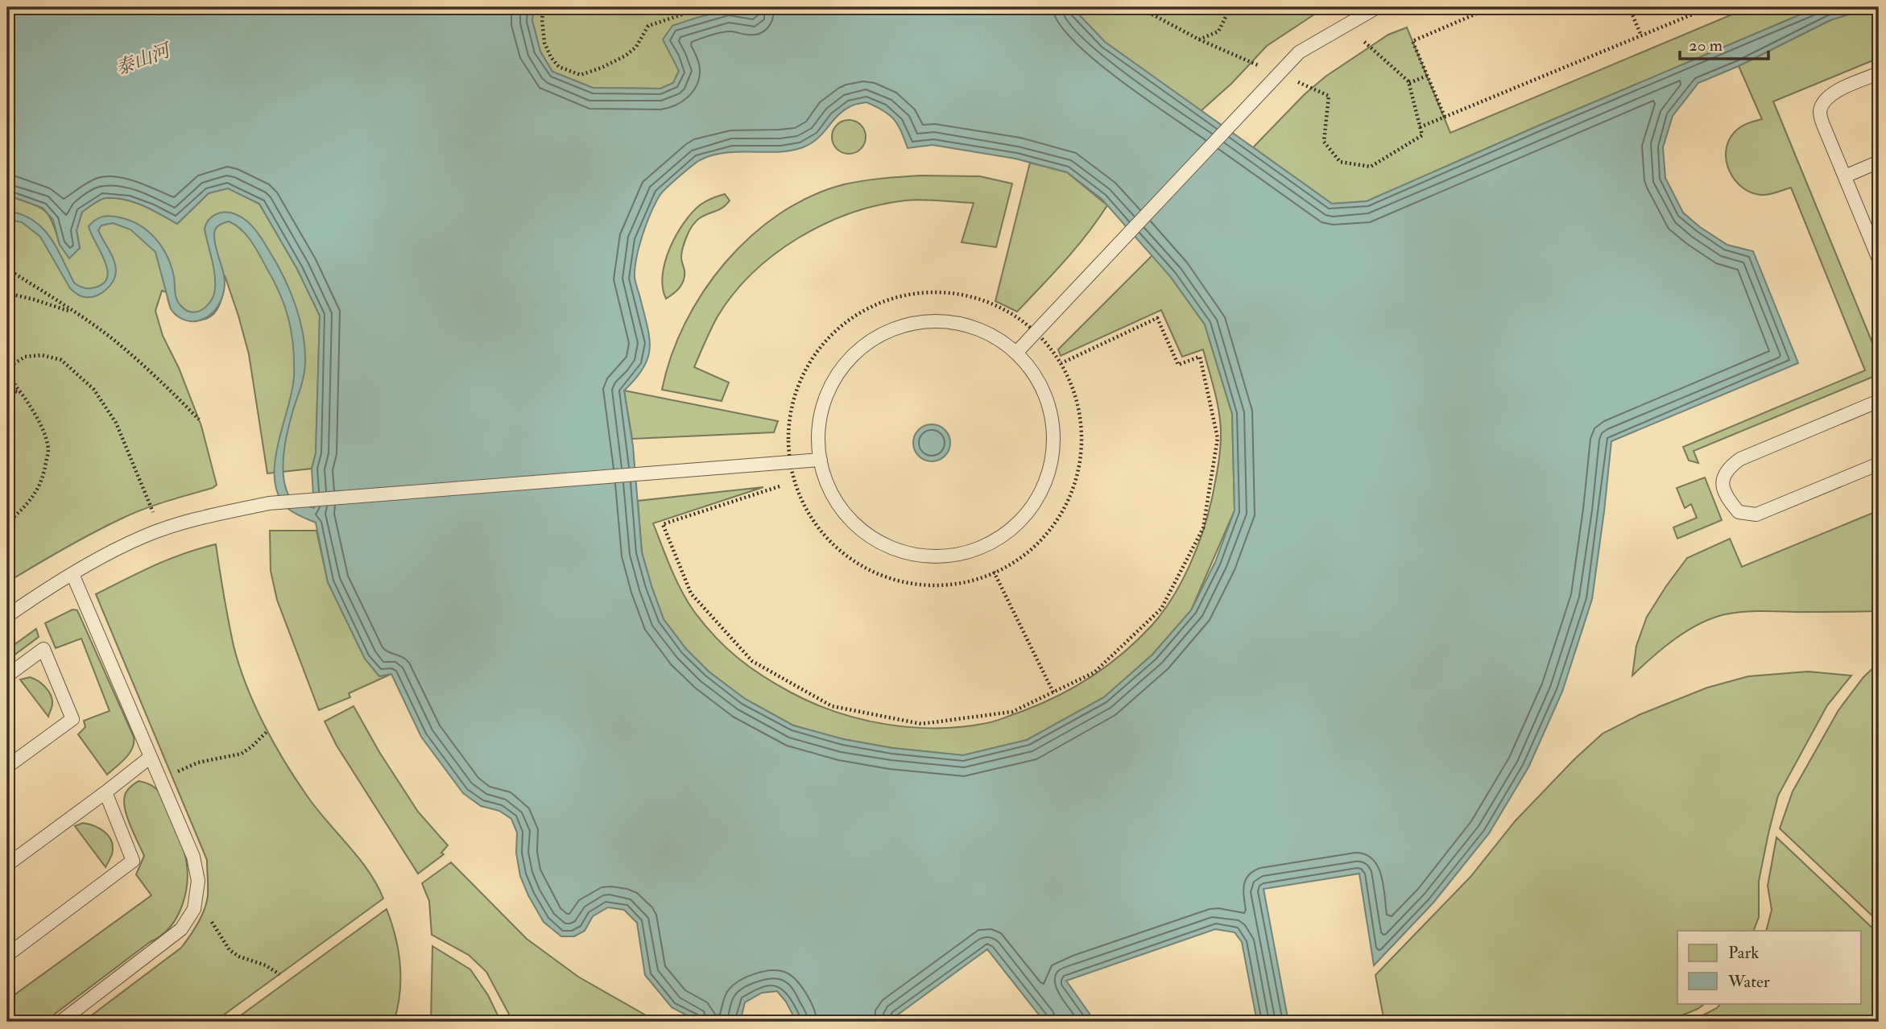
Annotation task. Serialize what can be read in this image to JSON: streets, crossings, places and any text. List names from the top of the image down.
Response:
{
  "water": ["泰山河"],
  "legend": ["Park", "Water"],
  "scale_bar": "20 m"
}
